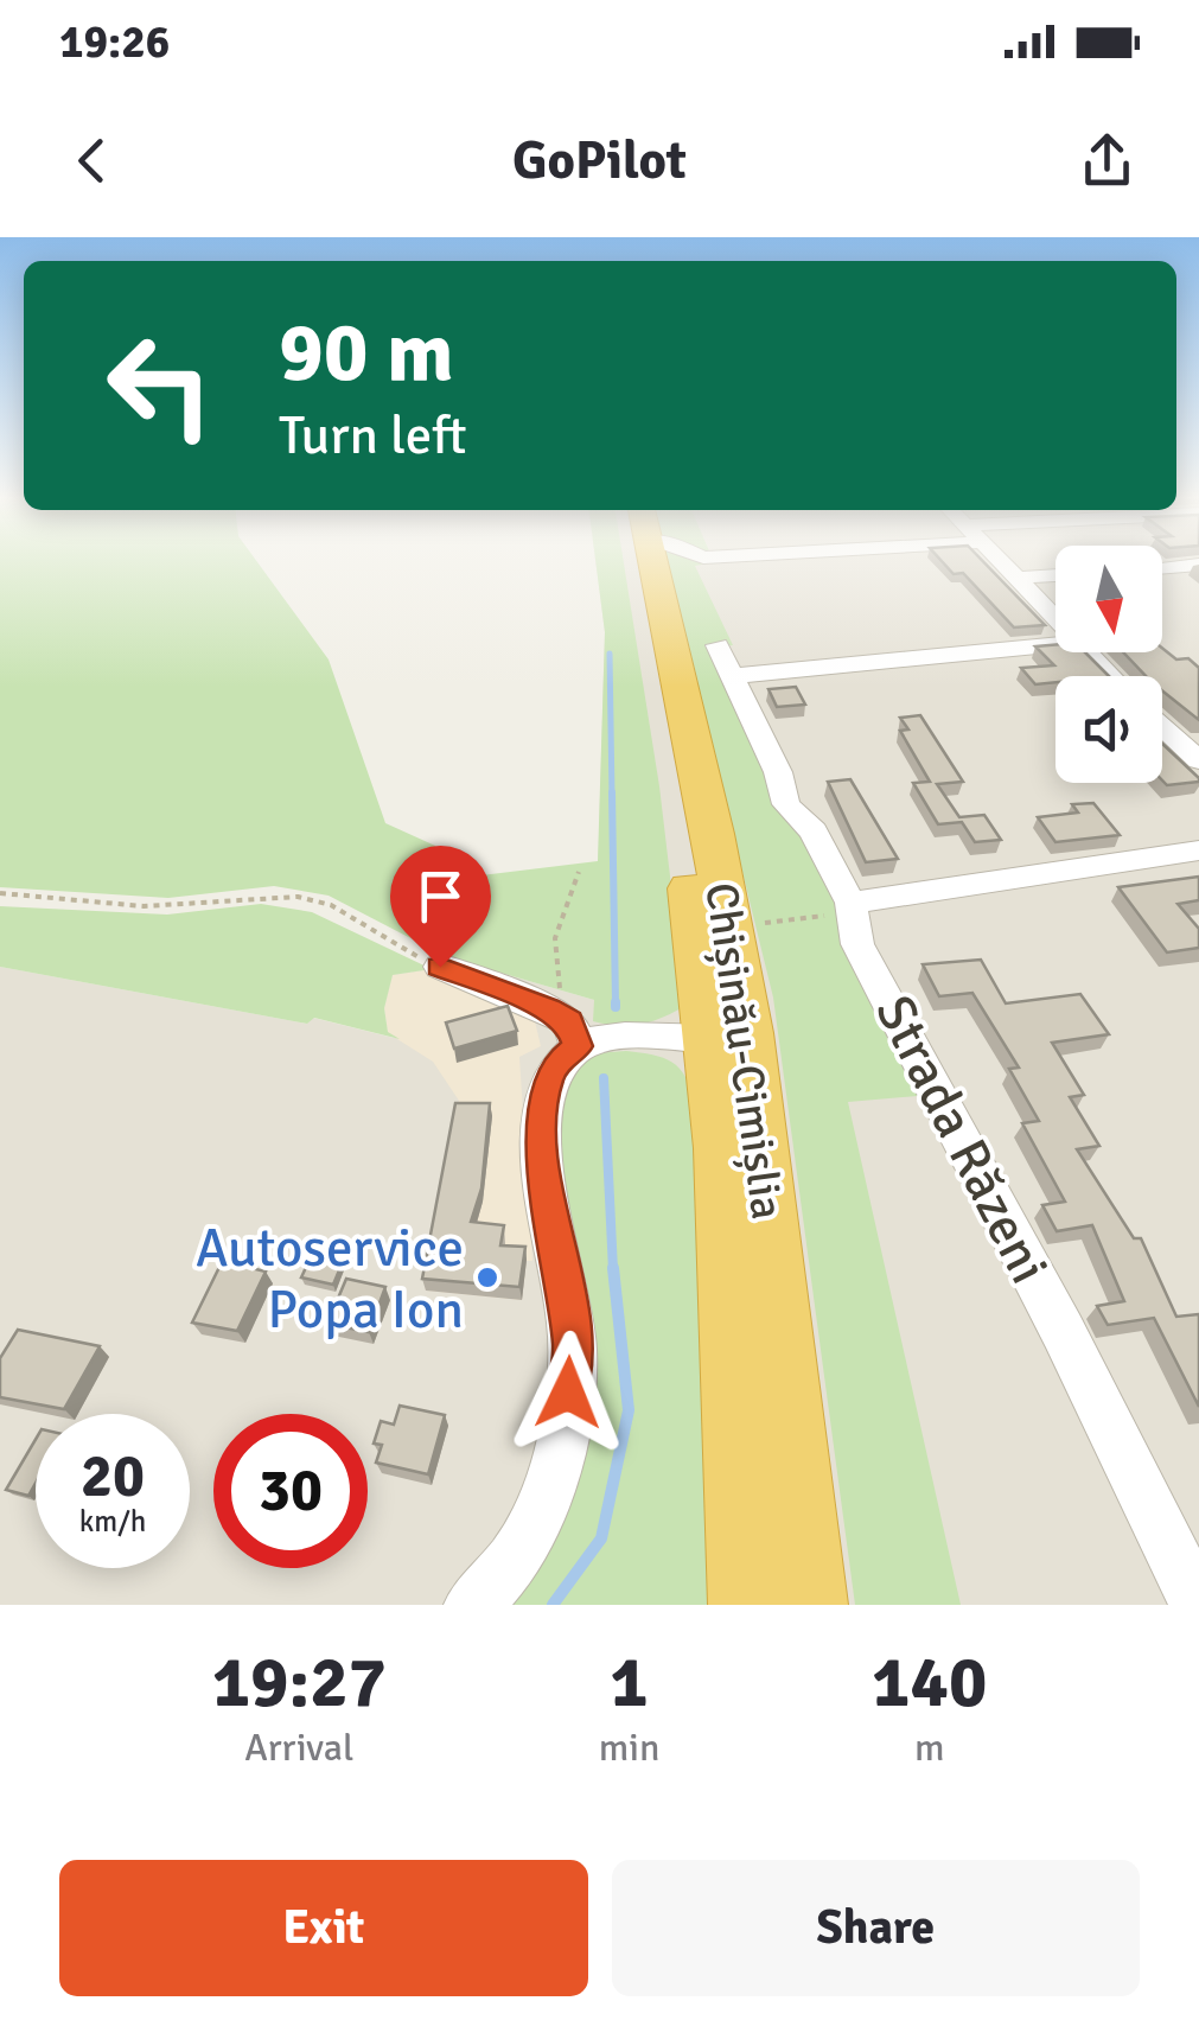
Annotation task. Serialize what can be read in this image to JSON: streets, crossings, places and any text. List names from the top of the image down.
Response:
{
  "streets": {
    "highway": ["Chișinău-Cimișlia"],
    "street": ["Strada Răzeni"]
  },
  "places": ["Autoservice Popa Ion"],
  "north": "bottom",
  "page": {
    "status": "19:26",
    "header": "GoPilot",
    "turn": ["90 m", "Turn left"],
    "speed": "20 km/h",
    "limit": "30",
    "eta": [
      "19:27",
      "Arrival",
      "1",
      "min",
      "140",
      "m"
    ],
    "buttons": ["Exit", "Share"]
  }
}
